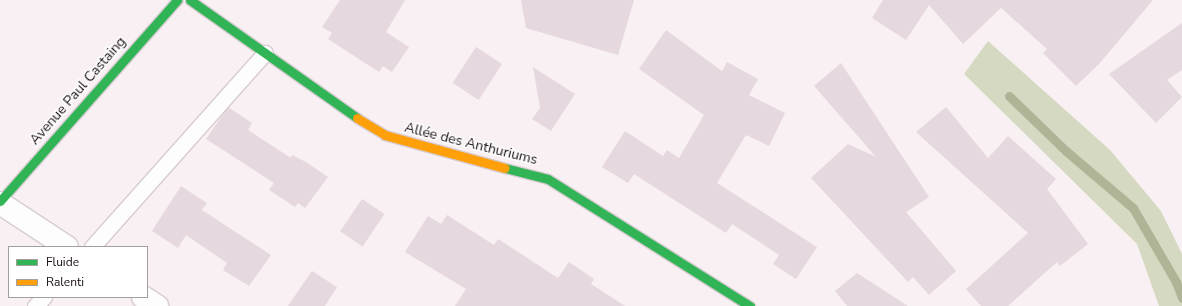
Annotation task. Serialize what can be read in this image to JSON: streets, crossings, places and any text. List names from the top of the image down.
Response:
{
  "streets": {
    "street": ["Avenue Paul Castaing", "Allée des Anthuriums"]
  },
  "legend": ["Fluide", "Ralenti"]
}
